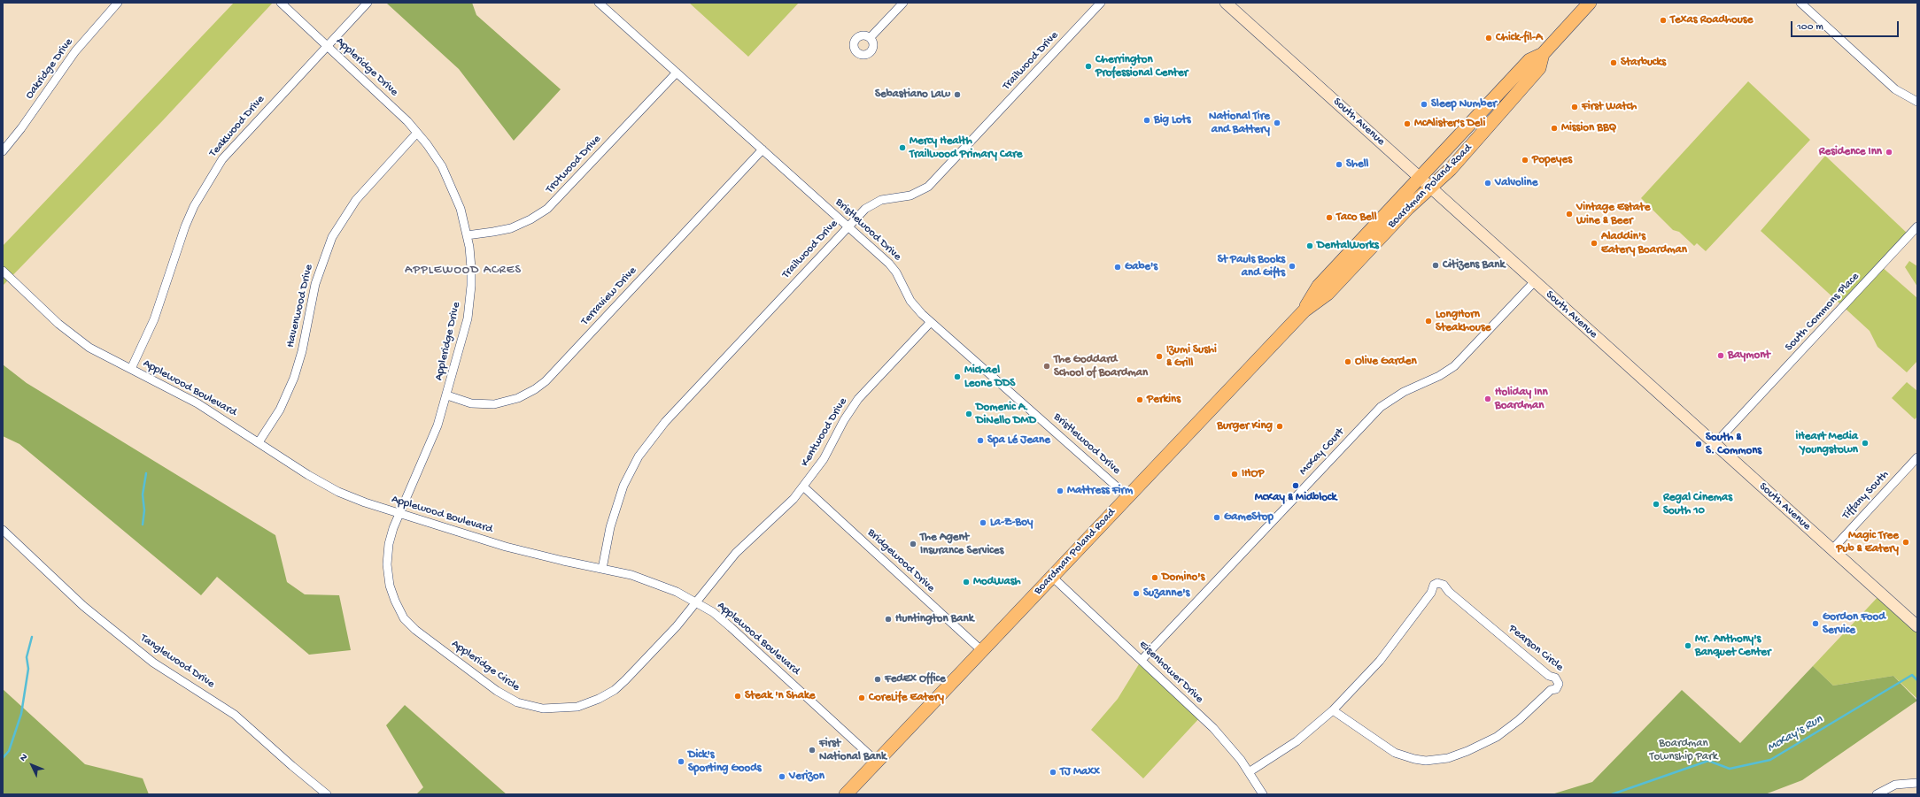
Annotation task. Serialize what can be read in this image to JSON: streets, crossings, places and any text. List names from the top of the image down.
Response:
{
  "streets": {
    "main road": ["South Avenue", "Boardman Poland Road"],
    "street": [
      "Trailwood Drive",
      "Appleridge Drive",
      "Oakridge Drive",
      "Teakwood Drive",
      "Trotwood Drive",
      "Bristlewood Drive",
      "Terraview Drive",
      "Havenwood Drive",
      "South Commons Place",
      "Applewood Boulevard",
      "Kentwood Drive",
      "McKay Court",
      "Tiffany South",
      "Bridgewood Drive",
      "Pearson Circle",
      "Tanglewood Drive",
      "Appleridge Circle",
      "Eisenhower Drive"
    ]
  },
  "crossings": [
    ["Trailwood Drive", "Bristlewood Drive"],
    ["Trailwood Drive", "Applewood Boulevard"],
    ["Appleridge Drive", "Teakwood Drive"],
    ["Appleridge Drive", "Trotwood Drive"],
    ["Appleridge Drive", "Terraview Drive"],
    ["Appleridge Drive", "Havenwood Drive"],
    ["Appleridge Drive", "Applewood Boulevard"],
    ["Appleridge Drive", "Appleridge Circle"],
    ["South Avenue", "Boardman Poland Road"],
    ["South Avenue", "South Commons Place"],
    ["South Avenue", "McKay Court"],
    ["South Avenue", "Tiffany South"],
    ["Teakwood Drive", "Applewood Boulevard"],
    ["Trotwood Drive", "Bristlewood Drive"],
    ["Boardman Poland Road", "Bristlewood Drive"],
    ["Boardman Poland Road", "Applewood Boulevard"],
    ["Boardman Poland Road", "Bridgewood Drive"],
    ["Boardman Poland Road", "Eisenhower Drive"],
    ["Bristlewood Drive", "Terraview Drive"],
    ["Bristlewood Drive", "Kentwood Drive"],
    ["Havenwood Drive", "Applewood Boulevard"],
    ["Applewood Boulevard", "Kentwood Drive"],
    ["Applewood Boulevard", "Appleridge Circle"],
    ["Kentwood Drive", "Bridgewood Drive"],
    ["Kentwood Drive", "Appleridge Circle"],
    ["McKay Court", "Eisenhower Drive"],
    ["Pearson Circle", "Eisenhower Drive"]
  ],
  "districts": ["APPLEWOOD ACRES"],
  "water": ["McKay's Run"],
  "parks": ["Boardman Township Park"],
  "places": [
    "Texas Roadhouse",
    "Chick-fil-A",
    "Starbucks",
    "Cherrington Professional Center",
    "Sebastiano Law",
    "Sleep Number",
    "First Watch",
    "Big Lots",
    "National Tire and Battery",
    "McAlister's Deli",
    "Mission BBQ",
    "Mercy Health Trailwood Primary Care",
    "Residence Inn",
    "Popeyes",
    "Shell",
    "Valvoline",
    "Vintage Estate Wine & Beer",
    "Taco Bell",
    "Aladdin's Eatery Boardman",
    "DentalWorks",
    "Citizens Bank",
    "St Pauls Books and Gifts",
    "Gabe's",
    "LongHorn Steakhouse",
    "Baymont",
    "Izumi Sushi & Grill",
    "Olive Garden",
    "The Goddard School of Boardman",
    "Michael Leone DDS",
    "Holiday Inn Boardman",
    "Perkins",
    "Domenic A. DiNello DMD",
    "Burger King",
    "Spa Lé Jeane",
    "iHeart Media Youngstown",
    "South & S. Commons",
    "IHOP",
    "McKay & Midblock",
    "Mattress Firm",
    "Regal Cinemas South 10",
    "GameStop",
    "La-Z-Boy",
    "Magic Tree Pub & Eatery",
    "The Agent Insurance Services",
    "Domino's",
    "ModWash",
    "Suzanne's",
    "Huntington Bank",
    "Gordon Food Service",
    "Mr. Anthony's Banquet Center",
    "FedEx Office",
    "Steak 'n Shake",
    "CoreLife Eatery",
    "First National Bank",
    "Dick's Sporting Goods",
    "TJ Maxx",
    "Verizon"
  ],
  "scale_bar": "100 m",
  "north": "top left"
}
